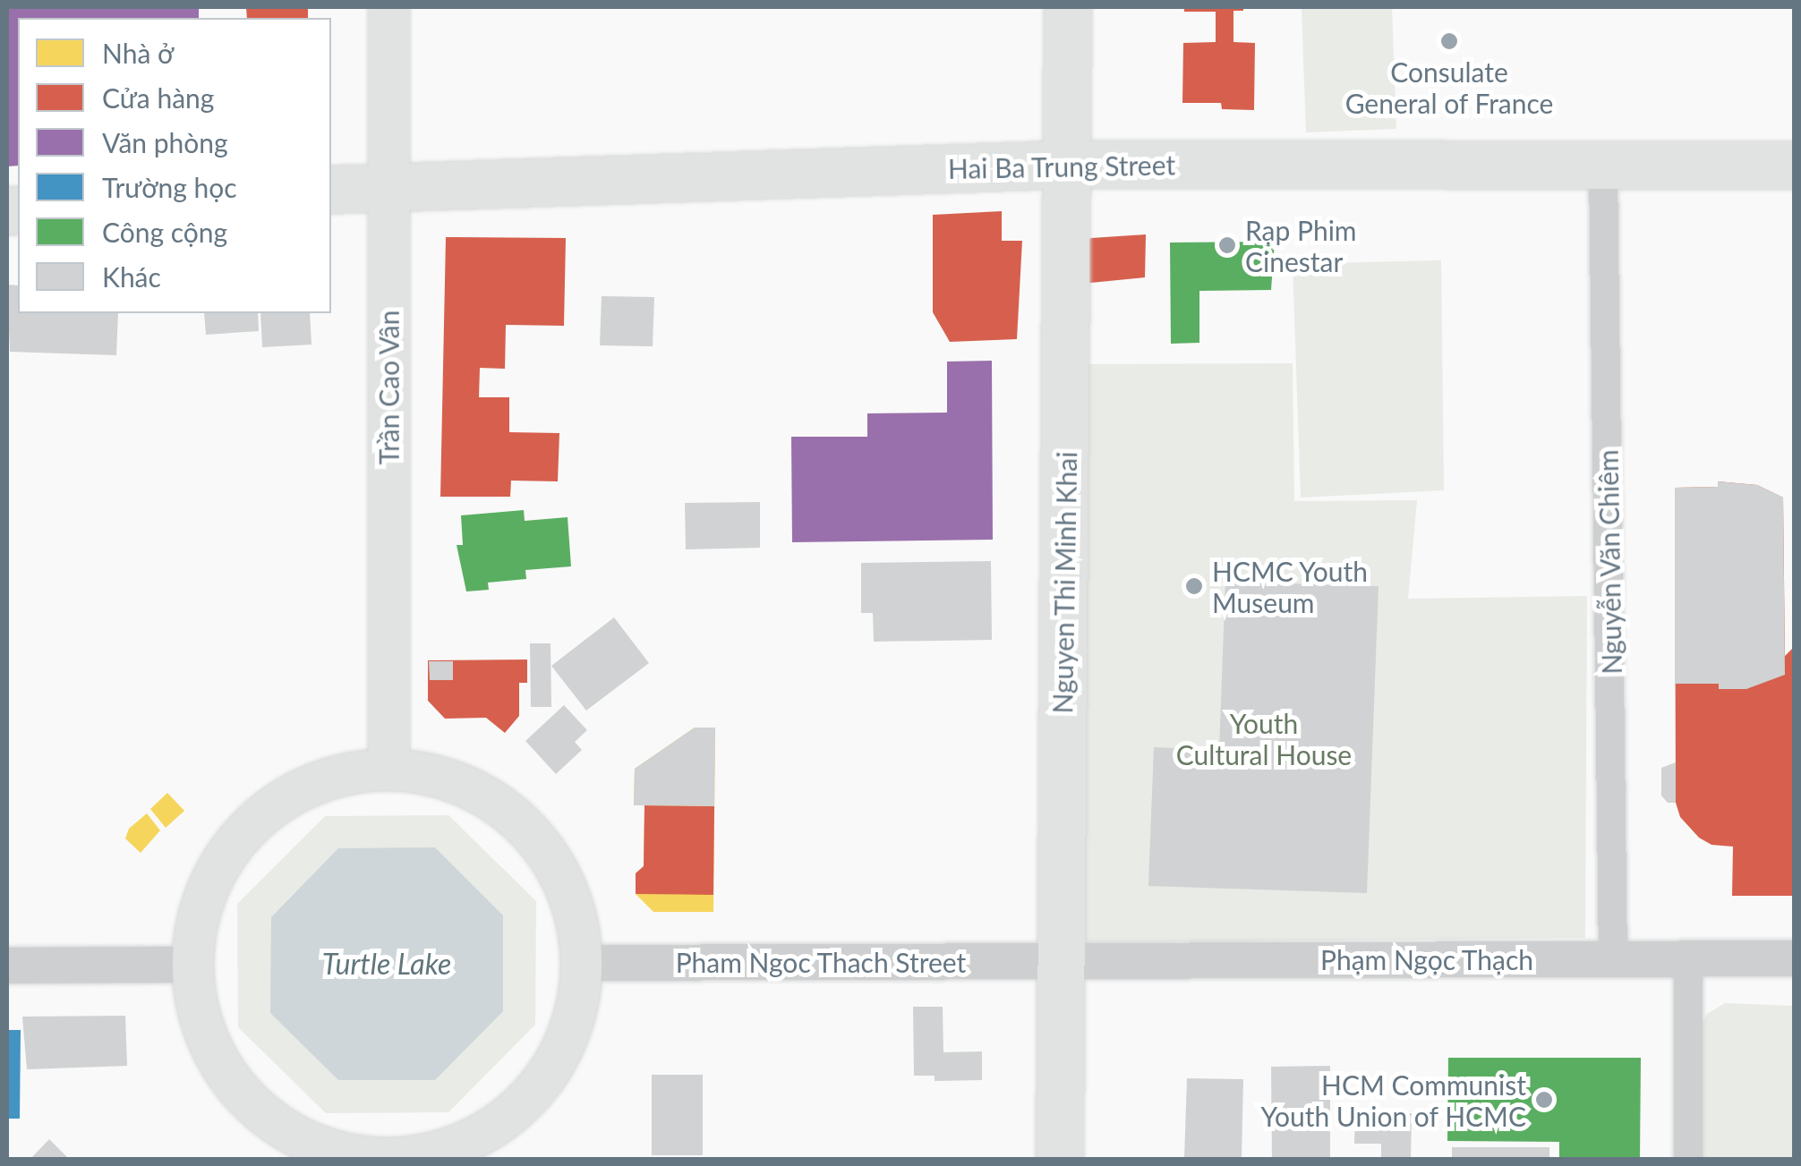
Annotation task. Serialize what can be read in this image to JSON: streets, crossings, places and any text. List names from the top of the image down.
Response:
{
  "streets": {
    "main road": ["Hai Ba Trung Street", "Trần Cao Vân", "Nguyen Thi Minh Khai"],
    "street": ["Nguyễn Văn Chiêm", "Phạm Ngọc Thạch", "Pham Ngoc Thach Street"]
  },
  "crossings": [
    ["Hai Ba Trung Street", "Trần Cao Vân"],
    ["Hai Ba Trung Street", "Nguyễn Văn Chiêm"],
    ["Hai Ba Trung Street", "Nguyen Thi Minh Khai"],
    ["Nguyễn Văn Chiêm", "Phạm Ngọc Thạch"],
    ["Nguyen Thi Minh Khai", "Phạm Ngọc Thạch"],
    ["Nguyen Thi Minh Khai", "Pham Ngoc Thach Street"],
    ["Phạm Ngọc Thạch", "Pham Ngoc Thach Street"]
  ],
  "water": ["Turtle Lake"],
  "parks": ["Youth Cultural House"],
  "places": [
    "Consulate General of France",
    "Rạp Phim Cinestar",
    "HCMC Youth Museum",
    "HCM Communist Youth Union of HCMC"
  ],
  "legend": [
    "Nhà ở",
    "Cửa hàng",
    "Văn phòng",
    "Trường học",
    "Công cộng",
    "Khác"
  ]
}
